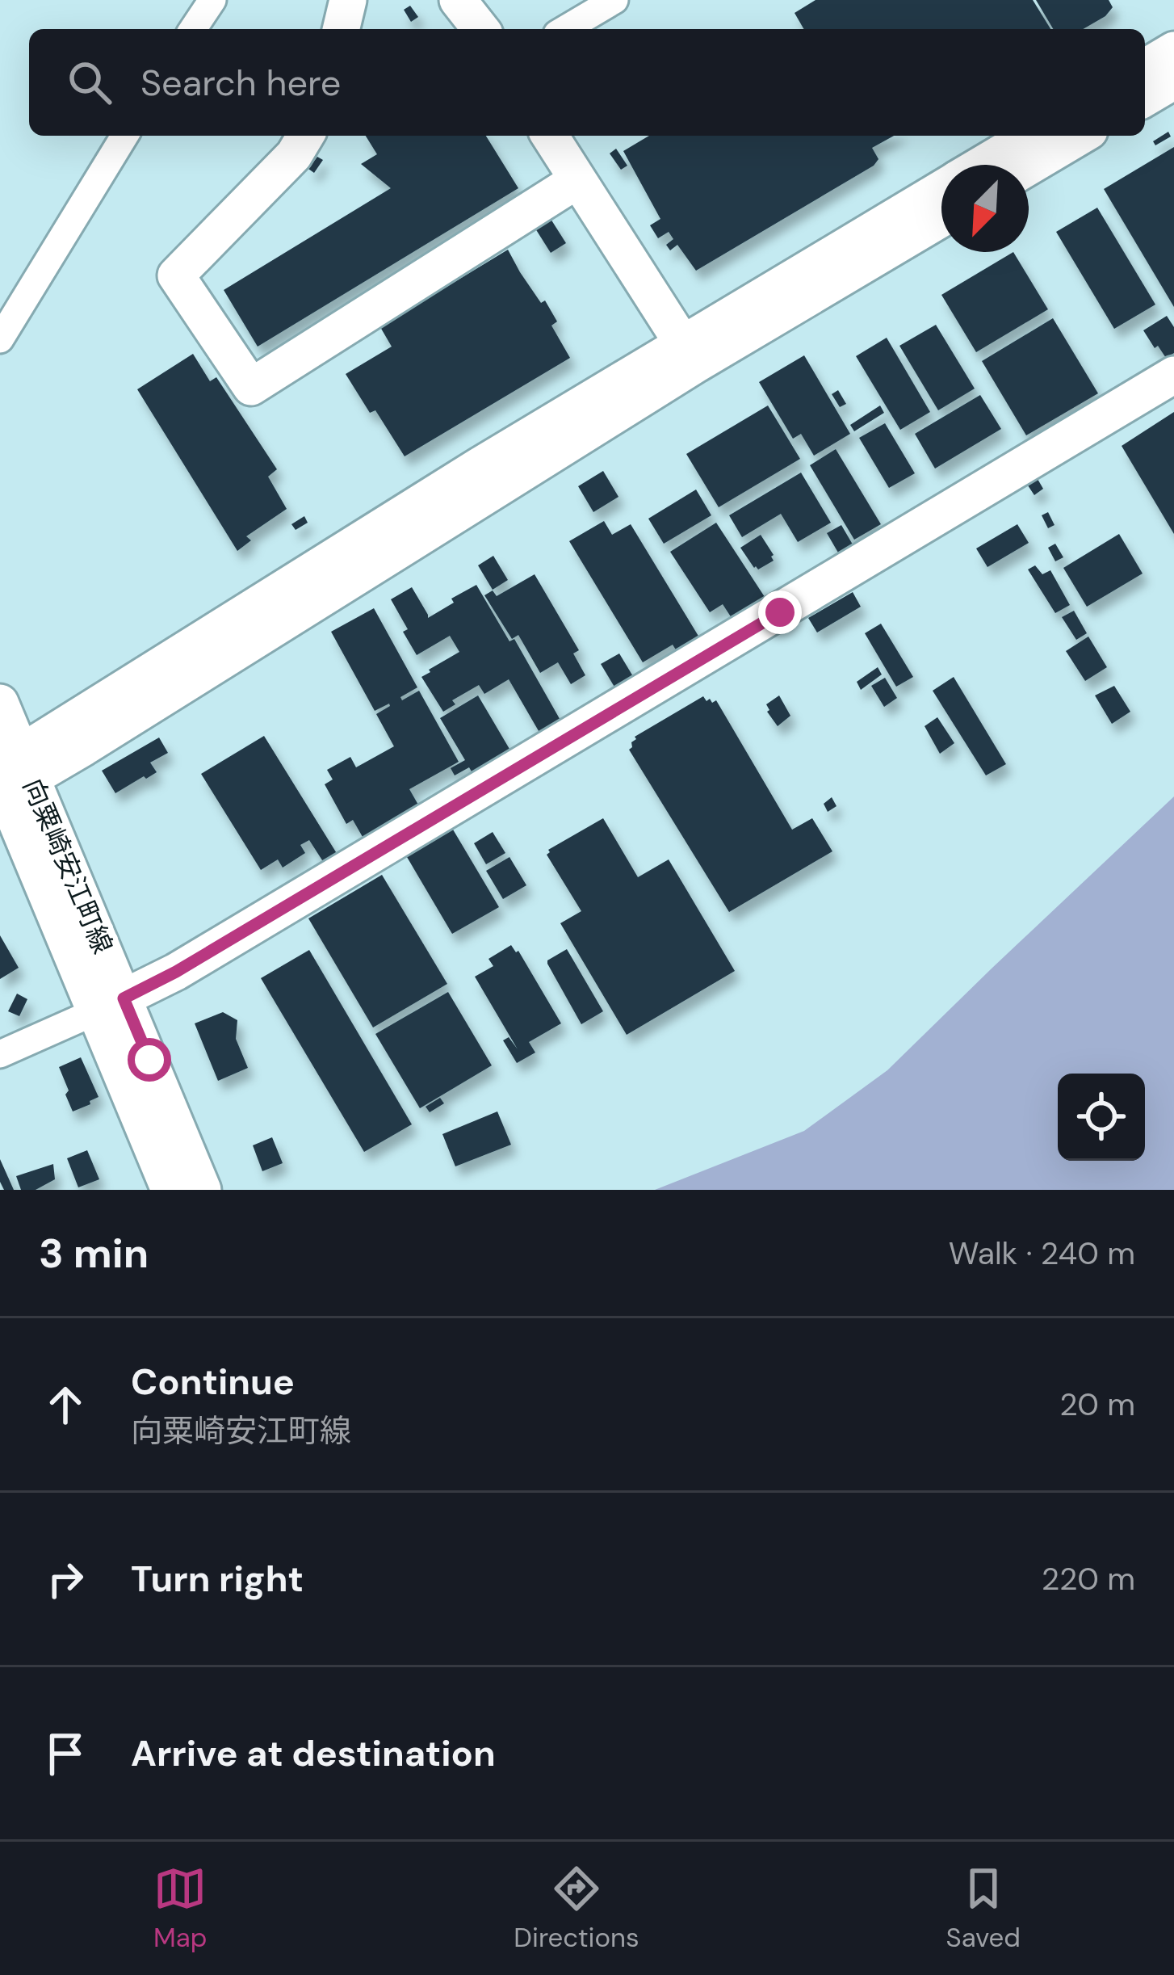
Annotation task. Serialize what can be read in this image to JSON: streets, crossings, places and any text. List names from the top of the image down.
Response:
{
  "streets": {
    "street": ["向粟崎安江町線"]
  },
  "north": "bottom left",
  "page": {
    "search": "Search here",
    "heading": ["3 min", "Walk · 240 m"],
    "list": [
      ["Continue", "向粟崎安江町線", "20 m"],
      ["Turn right", "220 m"],
      "Arrive at destination"
    ],
    "nav": ["Map", "Directions", "Saved"]
  }
}
